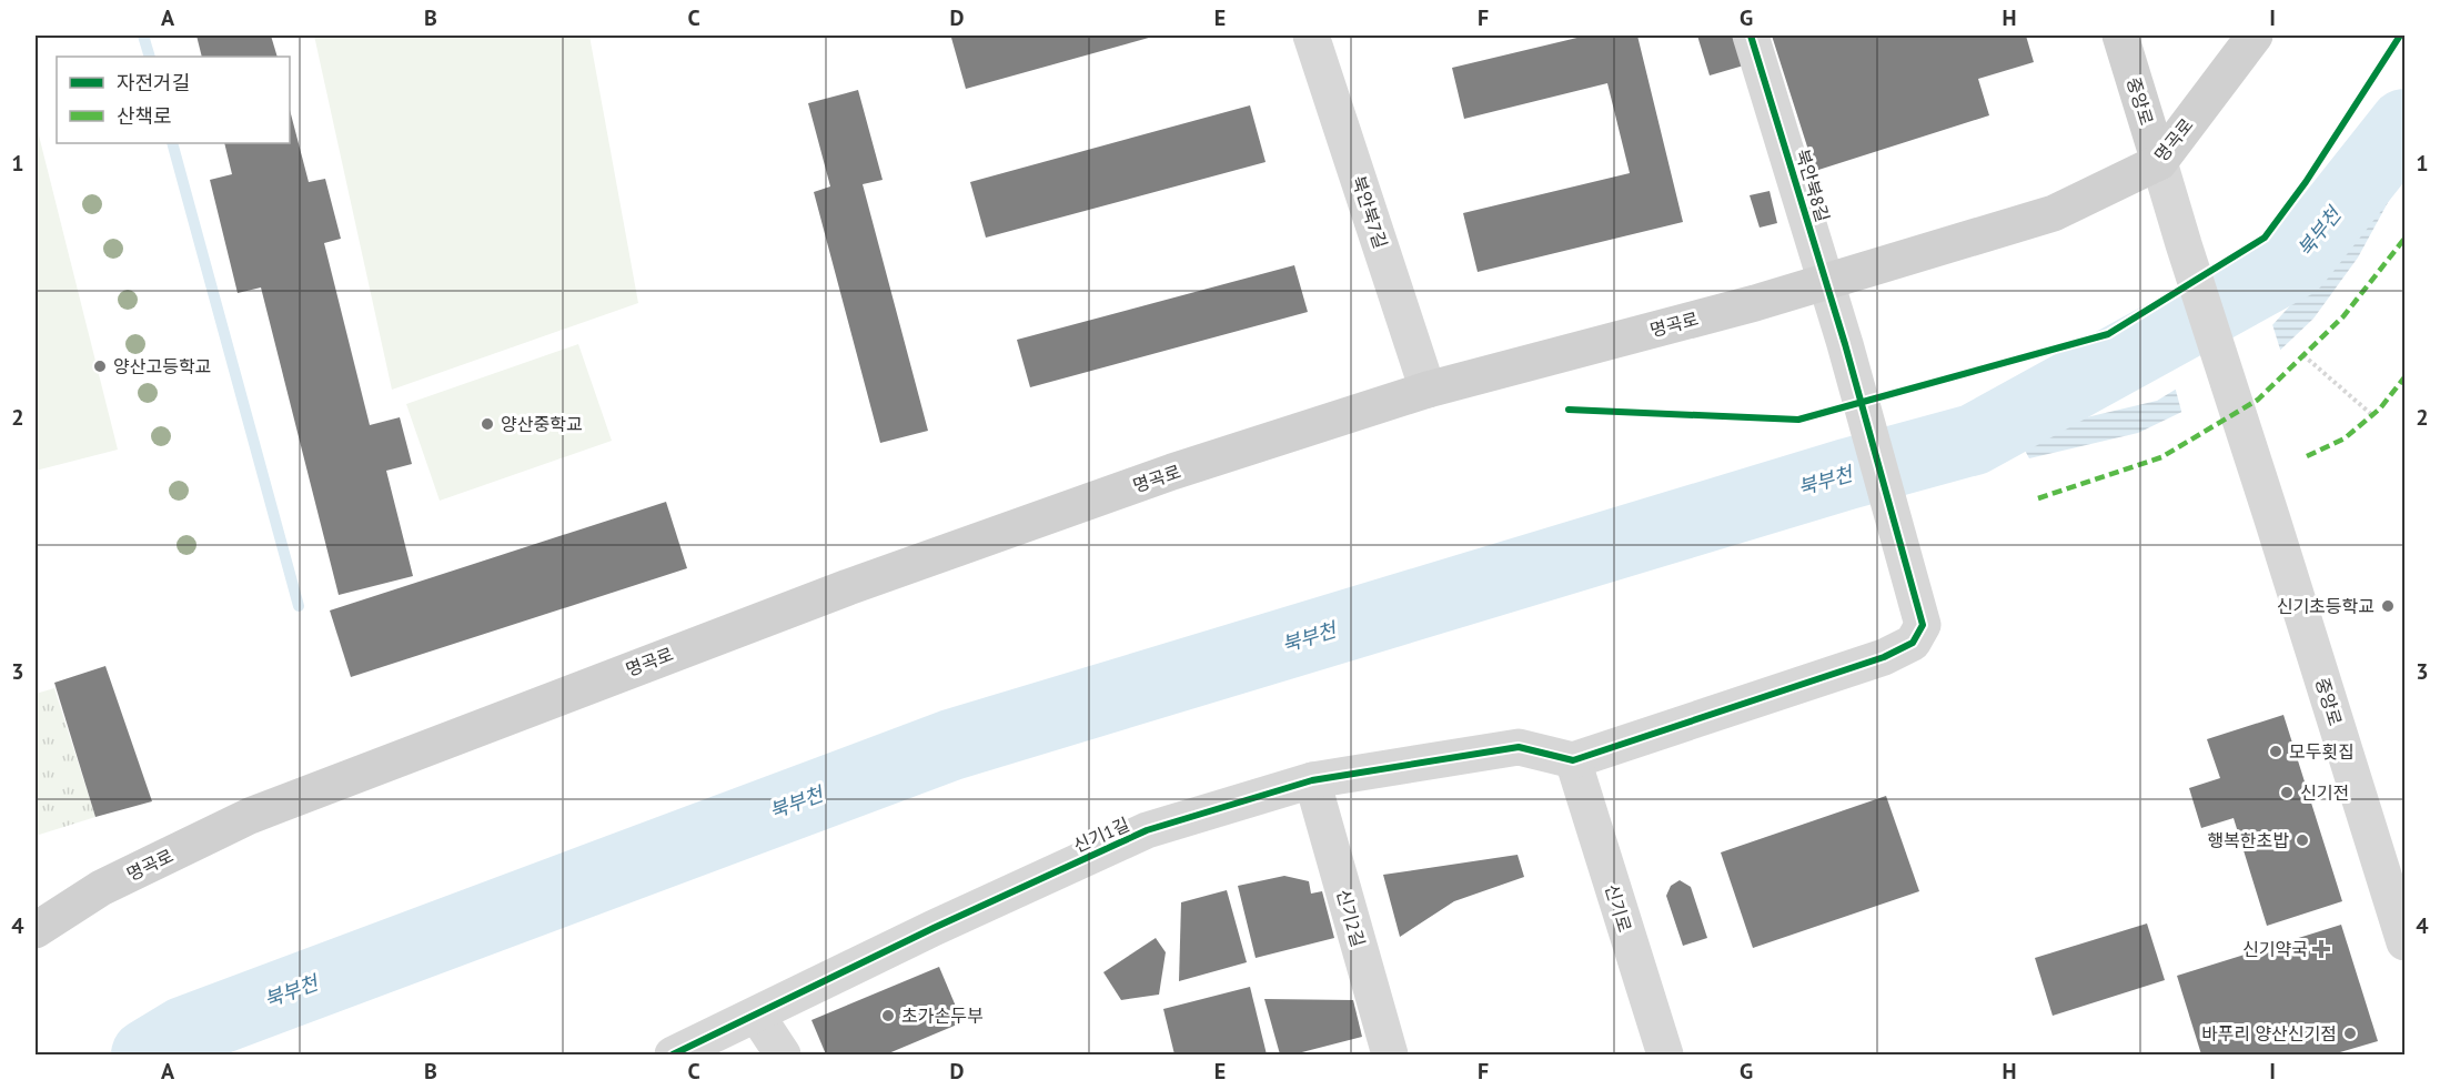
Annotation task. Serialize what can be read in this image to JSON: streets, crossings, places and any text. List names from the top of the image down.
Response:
{
  "streets": {
    "main road": ["중앙로", "명곡로"],
    "street": [
      "북안북8길",
      "북안북7길",
      "신기1길",
      "신기로",
      "신기2길"
    ]
  },
  "crossings": [
    ["중앙로", "명곡로"],
    ["명곡로", "북안북8길"],
    ["명곡로", "북안북7길"],
    ["북안북8길", "신기1길"],
    ["북안북8길", "신기로"],
    ["신기1길", "신기로"],
    ["신기1길", "신기2길"]
  ],
  "water": ["북부천"],
  "places": {
    "other": [
      "양산고등학교",
      "양산중학교",
      "신기초등학교",
      "모두횟집",
      "신기전",
      "행복한초밥",
      "초가손두부",
      "바푸리 양산신기점"
    ],
    "health": ["신기약국"]
  },
  "legend": ["자전거길", "산책로"],
  "grid": {
    "columns": [
      "A",
      "B",
      "C",
      "D",
      "E",
      "F",
      "G",
      "H",
      "I"
    ],
    "rows": [
      "1",
      "2",
      "3",
      "4"
    ]
  }
}
